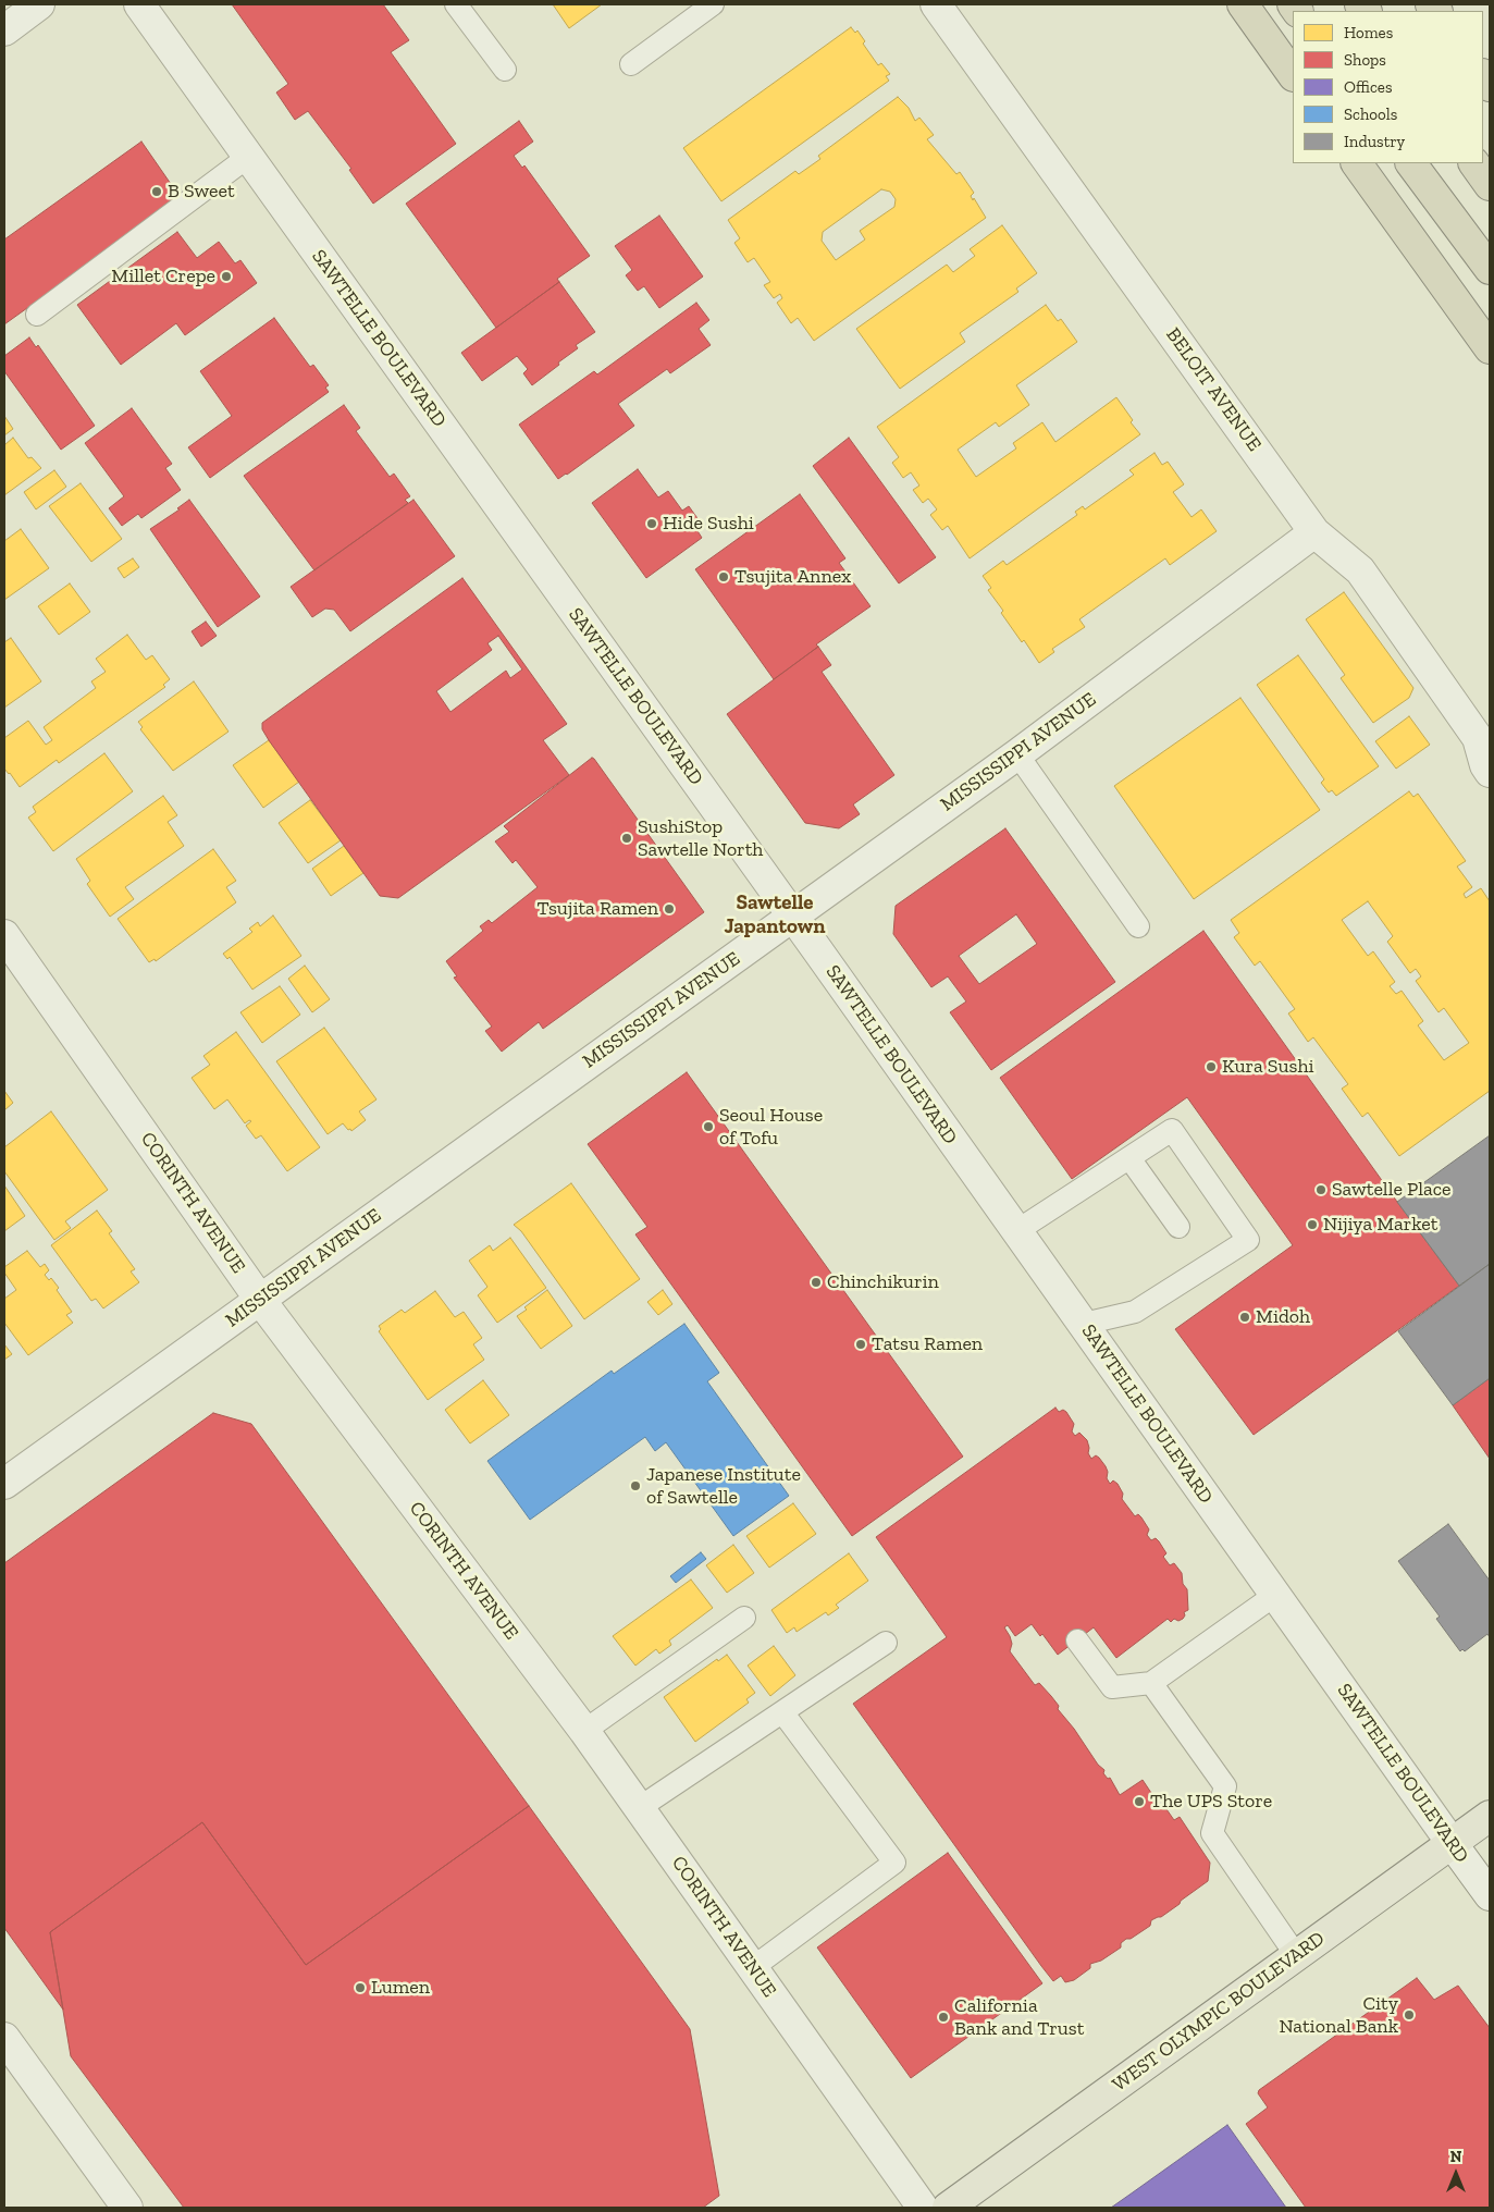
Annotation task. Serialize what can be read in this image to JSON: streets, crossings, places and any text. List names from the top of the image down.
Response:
{
  "streets": {
    "main road": ["WEST OLYMPIC BOULEVARD"],
    "street": [
      "SAWTELLE BOULEVARD",
      "BELOIT AVENUE",
      "MISSISSIPPI AVENUE",
      "CORINTH AVENUE"
    ]
  },
  "crossings": [
    ["SAWTELLE BOULEVARD", "MISSISSIPPI AVENUE"],
    ["SAWTELLE BOULEVARD", "WEST OLYMPIC BOULEVARD"],
    ["BELOIT AVENUE", "MISSISSIPPI AVENUE"],
    ["MISSISSIPPI AVENUE", "CORINTH AVENUE"]
  ],
  "districts": ["Sawtelle Japantown"],
  "places": [
    "B Sweet",
    "Millet Crepe",
    "Hide Sushi",
    "Tsujita Annex",
    "SushiStop Sawtelle North",
    "Tsujita Ramen",
    "Kura Sushi",
    "Seoul House of Tofu",
    "Sawtelle Place",
    "Nijiya Market",
    "Chinchikurin",
    "Midoh",
    "Tatsu Ramen",
    "Japanese Institute of Sawtelle",
    "The UPS Store",
    "Lumen",
    "City National Bank",
    "California Bank and Trust"
  ],
  "legend": [
    "Homes",
    "Shops",
    "Offices",
    "Schools",
    "Industry"
  ],
  "north": "top"
}
